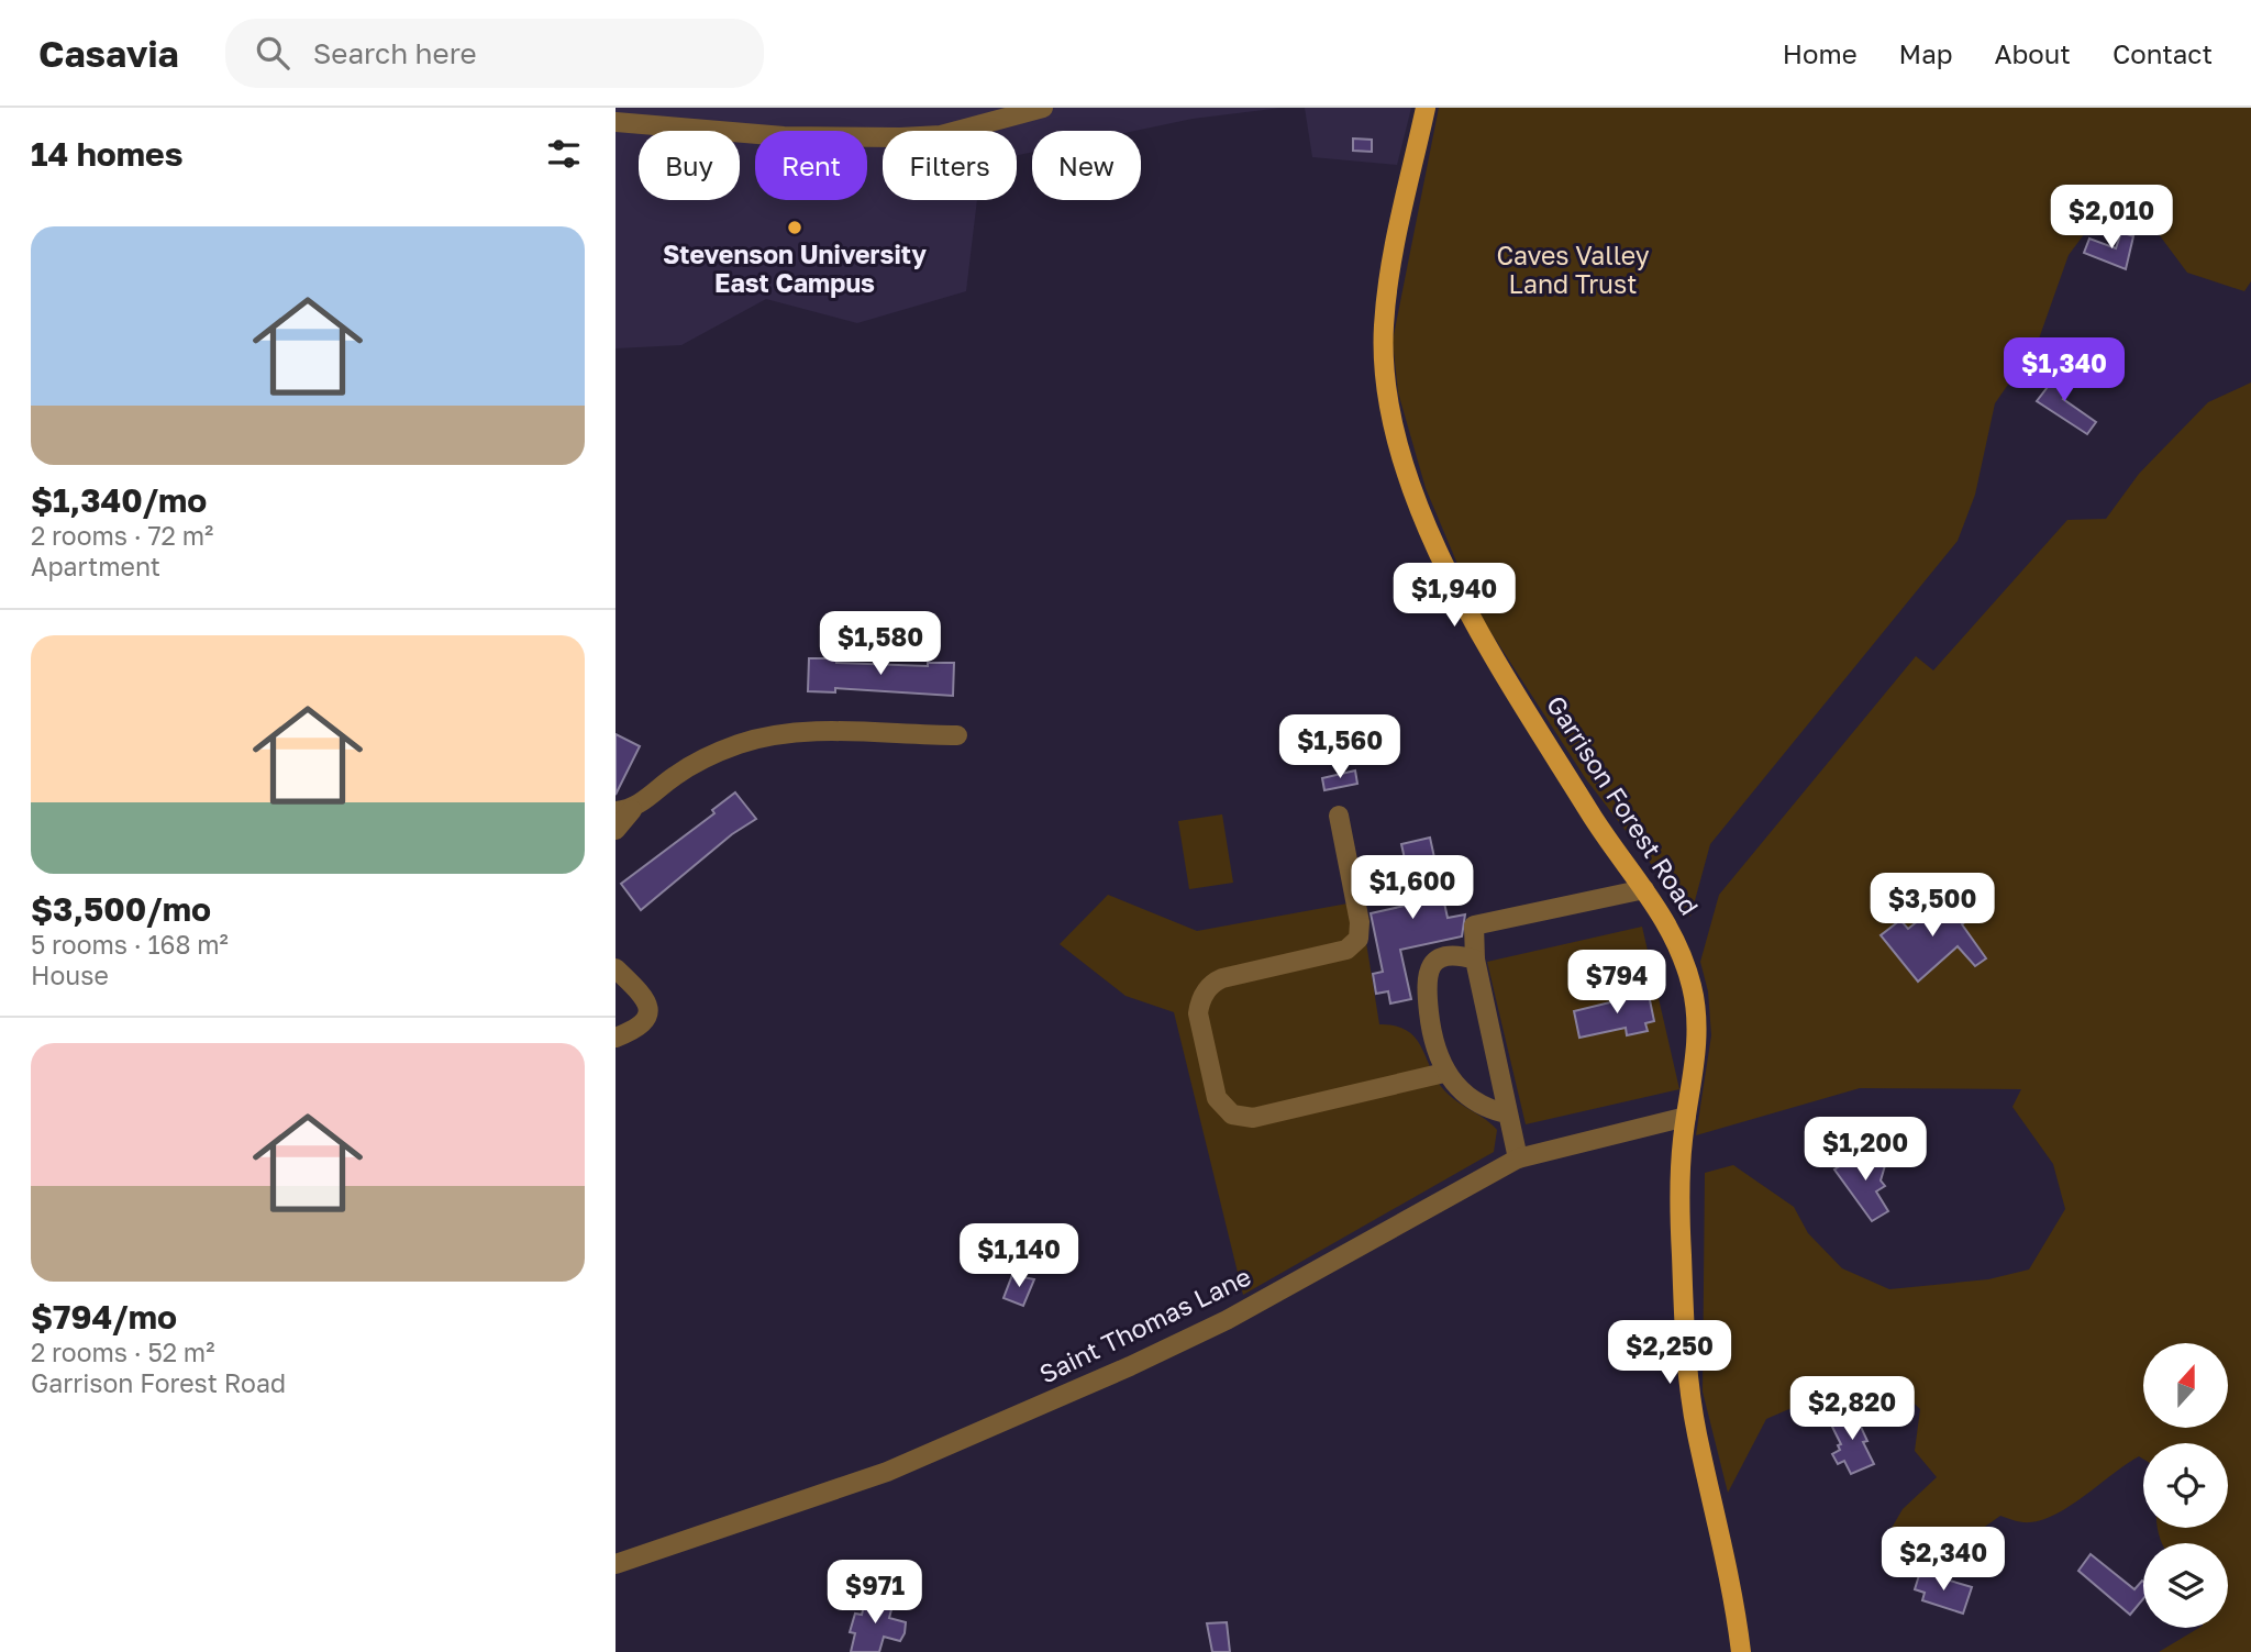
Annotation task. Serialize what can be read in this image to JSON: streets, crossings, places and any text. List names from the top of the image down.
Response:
{
  "streets": {
    "main road": ["Garrison Forest Road"],
    "street": ["Saint Thomas Lane"]
  },
  "crossings": [
    ["Garrison Forest Road", "Saint Thomas Lane"]
  ],
  "parks": ["Caves Valley Land Trust"],
  "places": ["Stevenson University East Campus"],
  "north": "top",
  "page": {
    "header": "Casavia",
    "search": "Search here",
    "nav": [
      "Home",
      "Map",
      "About",
      "Contact"
    ],
    "heading": "14 homes",
    "chip": [
      "Buy",
      "Rent",
      "Filters",
      "New"
    ],
    "price": [
      "$2,010",
      "$1,340",
      "$1,940",
      "$1,580",
      "$1,560",
      "$1,600",
      "$3,500",
      "$794",
      "$1,200",
      "$1,140",
      "$2,250",
      "$2,820",
      "$2,340",
      "$971"
    ],
    "list": [
      {
        "name": "$1,340/mo",
        "note": "2 rooms · 72 m² · Apartment"
      },
      {
        "name": "$3,500/mo",
        "note": "5 rooms · 168 m² · House"
      },
      {
        "name": "$794/mo",
        "note": "2 rooms · 52 m² · Garrison Forest Road"
      }
    ]
  }
}
